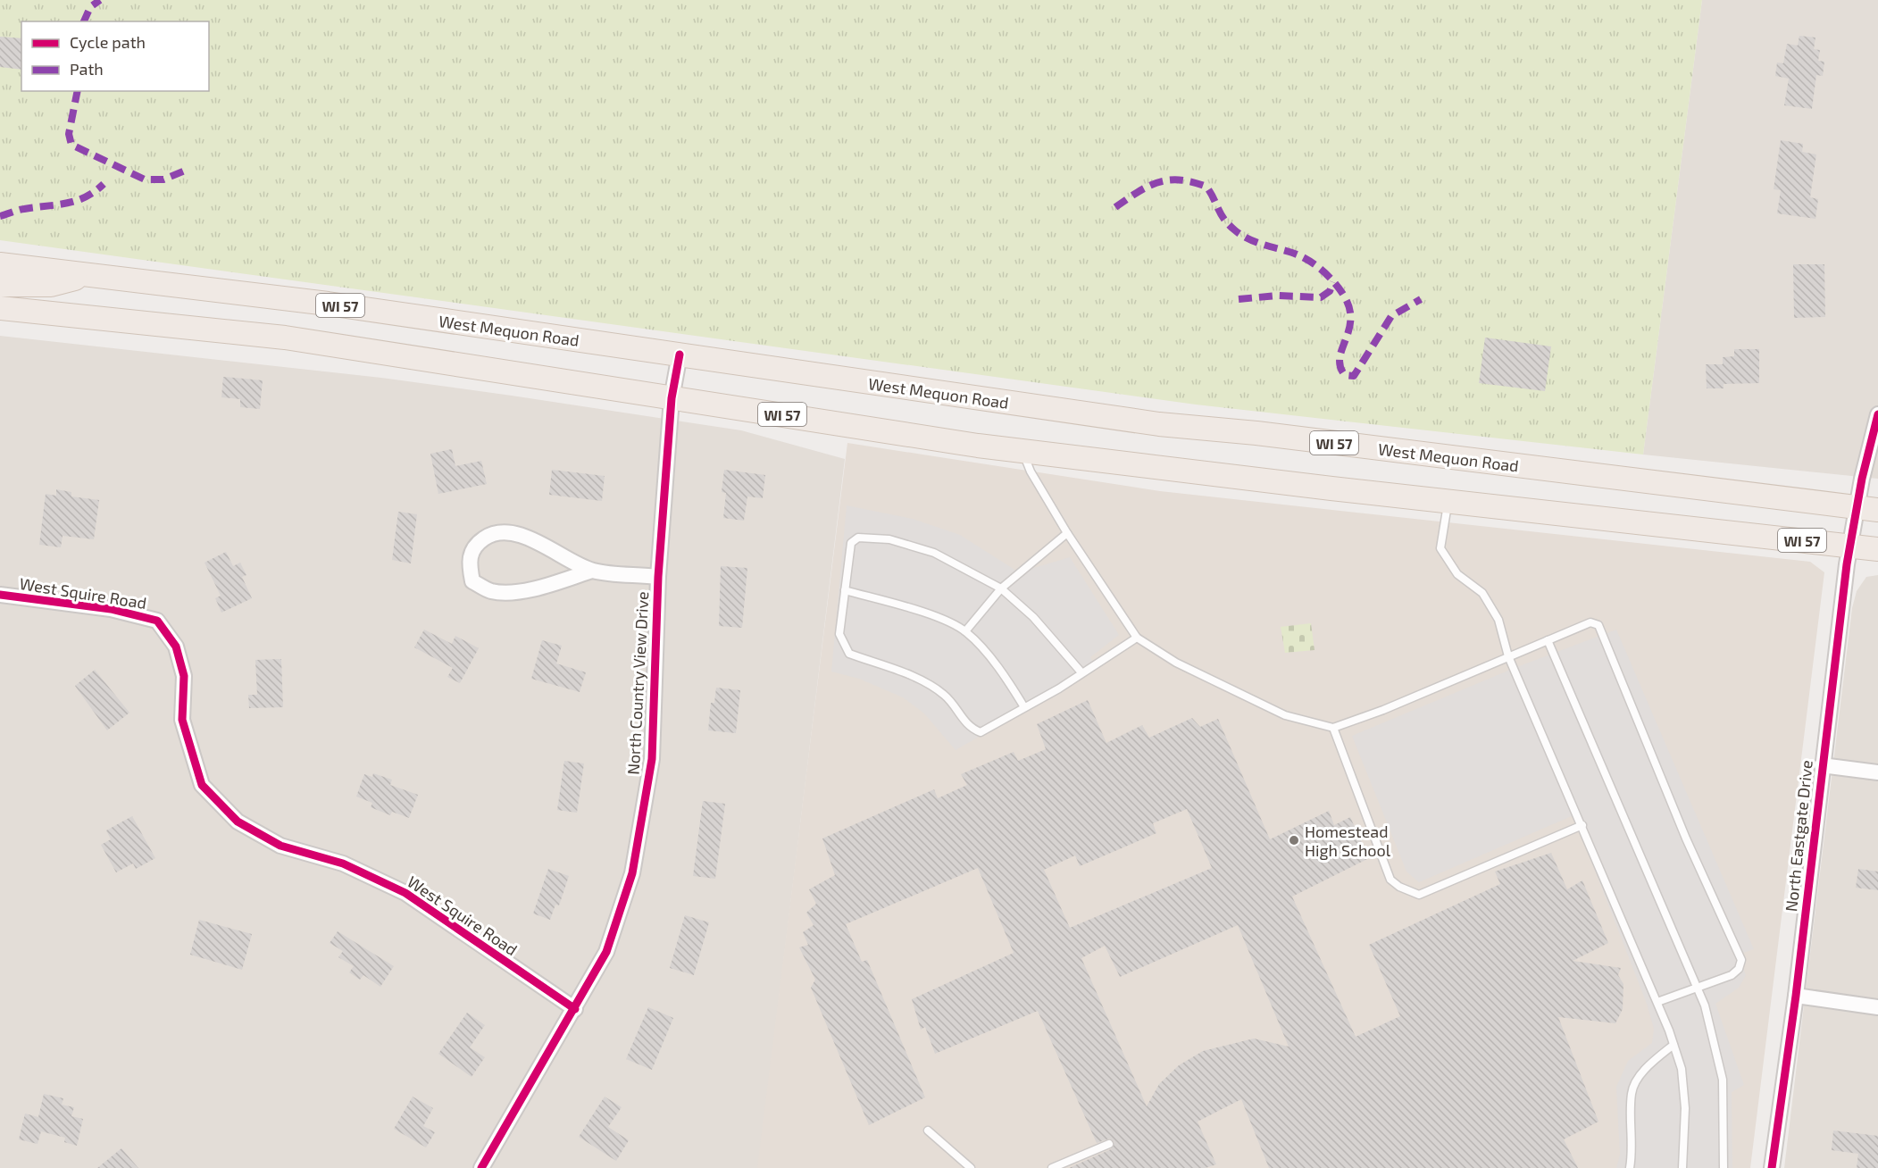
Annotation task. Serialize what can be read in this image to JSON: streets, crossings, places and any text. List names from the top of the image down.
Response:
{
  "streets": {
    "main road": ["WI 57", "West Mequon Road"],
    "street": ["West Squire Road", "North Country View Drive", "North Eastgate Drive"]
  },
  "crossings": [
    ["WI 57", "North Country View Drive"],
    ["WI 57", "North Eastgate Drive"],
    ["West Mequon Road", "North Country View Drive"],
    ["West Mequon Road", "North Eastgate Drive"],
    ["West Squire Road", "North Country View Drive"]
  ],
  "places": ["Homestead High School"],
  "legend": ["Cycle path", "Path"]
}
